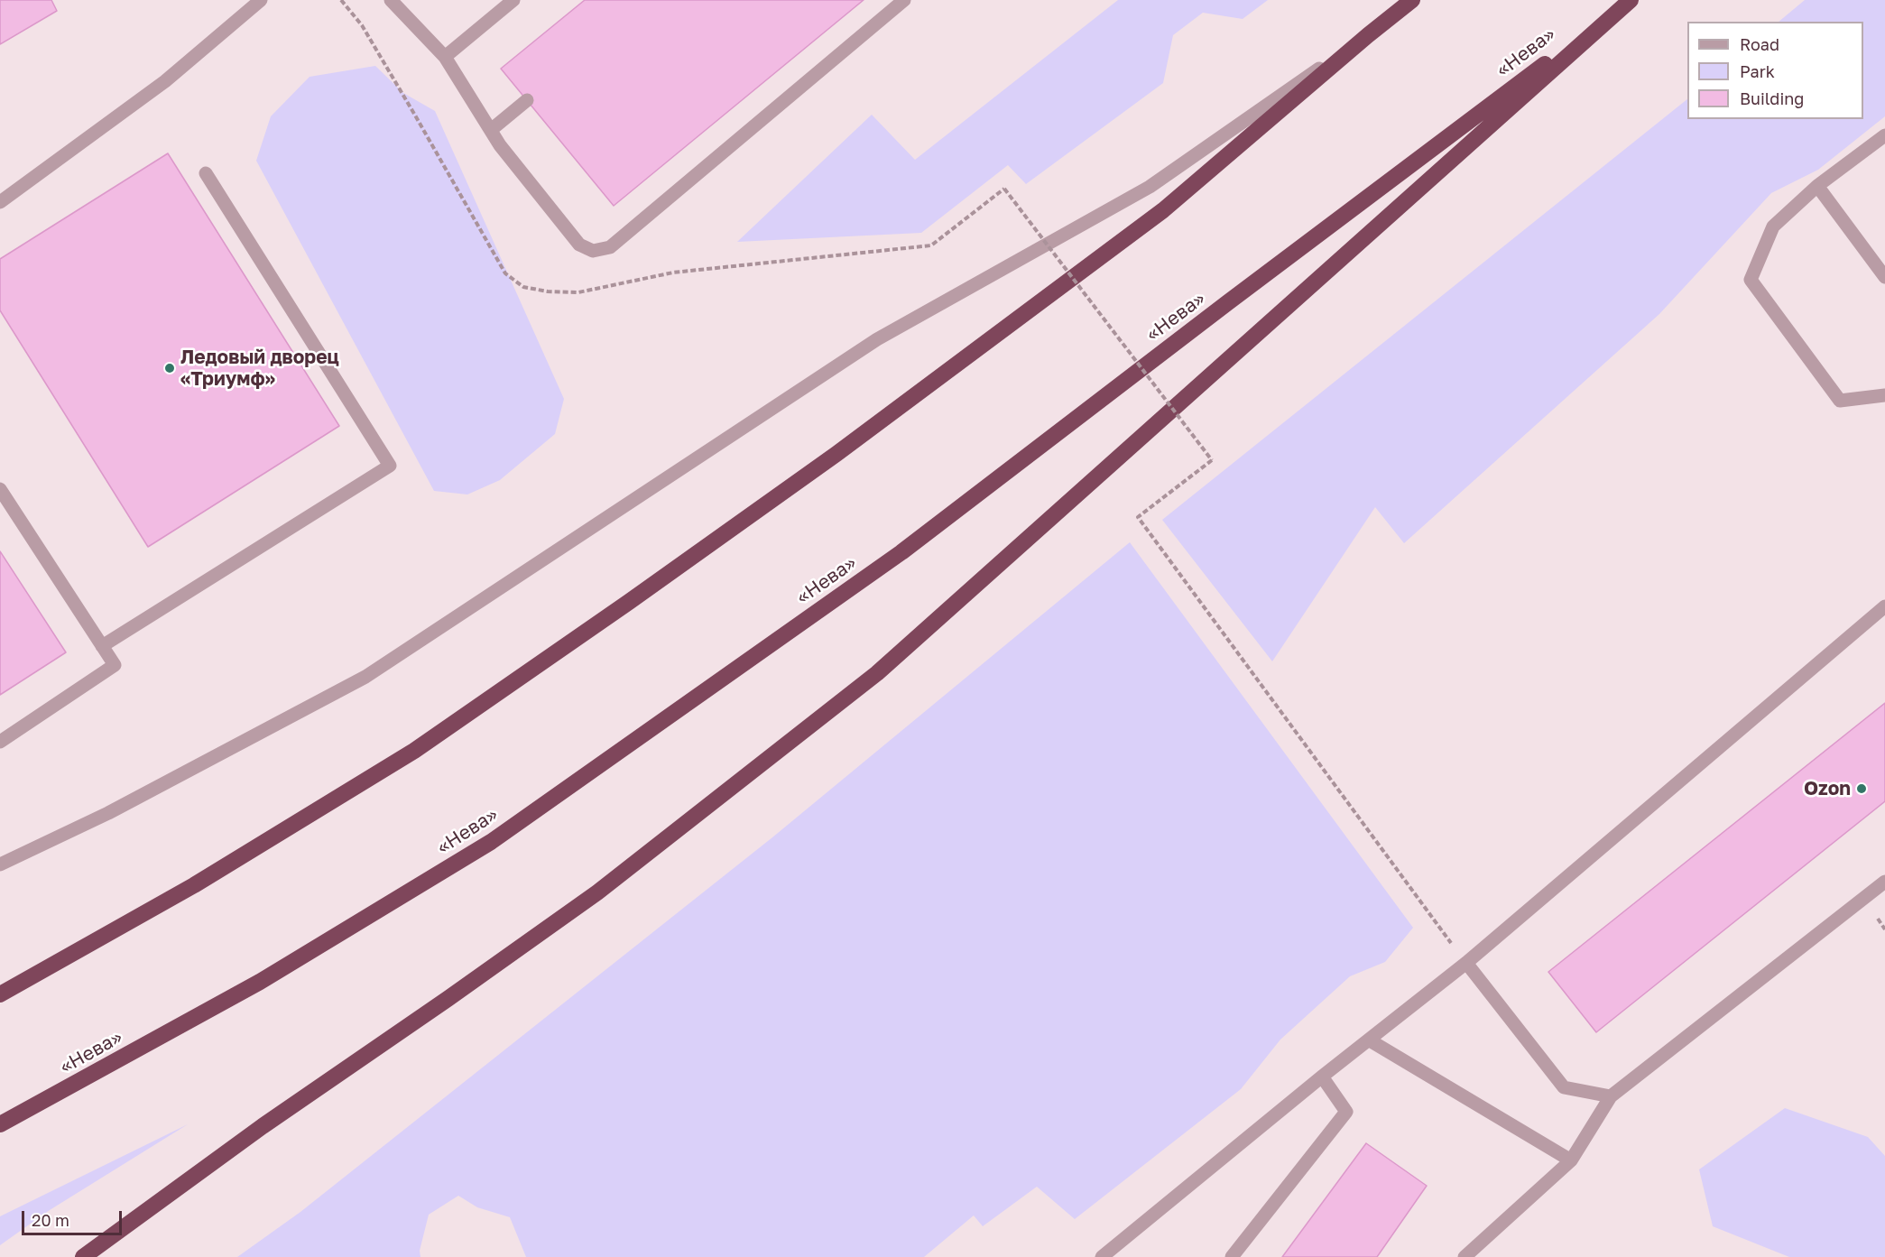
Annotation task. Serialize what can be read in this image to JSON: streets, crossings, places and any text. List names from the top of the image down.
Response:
{
  "streets": {
    "highway": ["«Нева»"]
  },
  "places": ["Ледовый дворец «Триумф»", "Ozon"],
  "legend": ["Road", "Park", "Building"],
  "scale_bar": "20 m"
}
